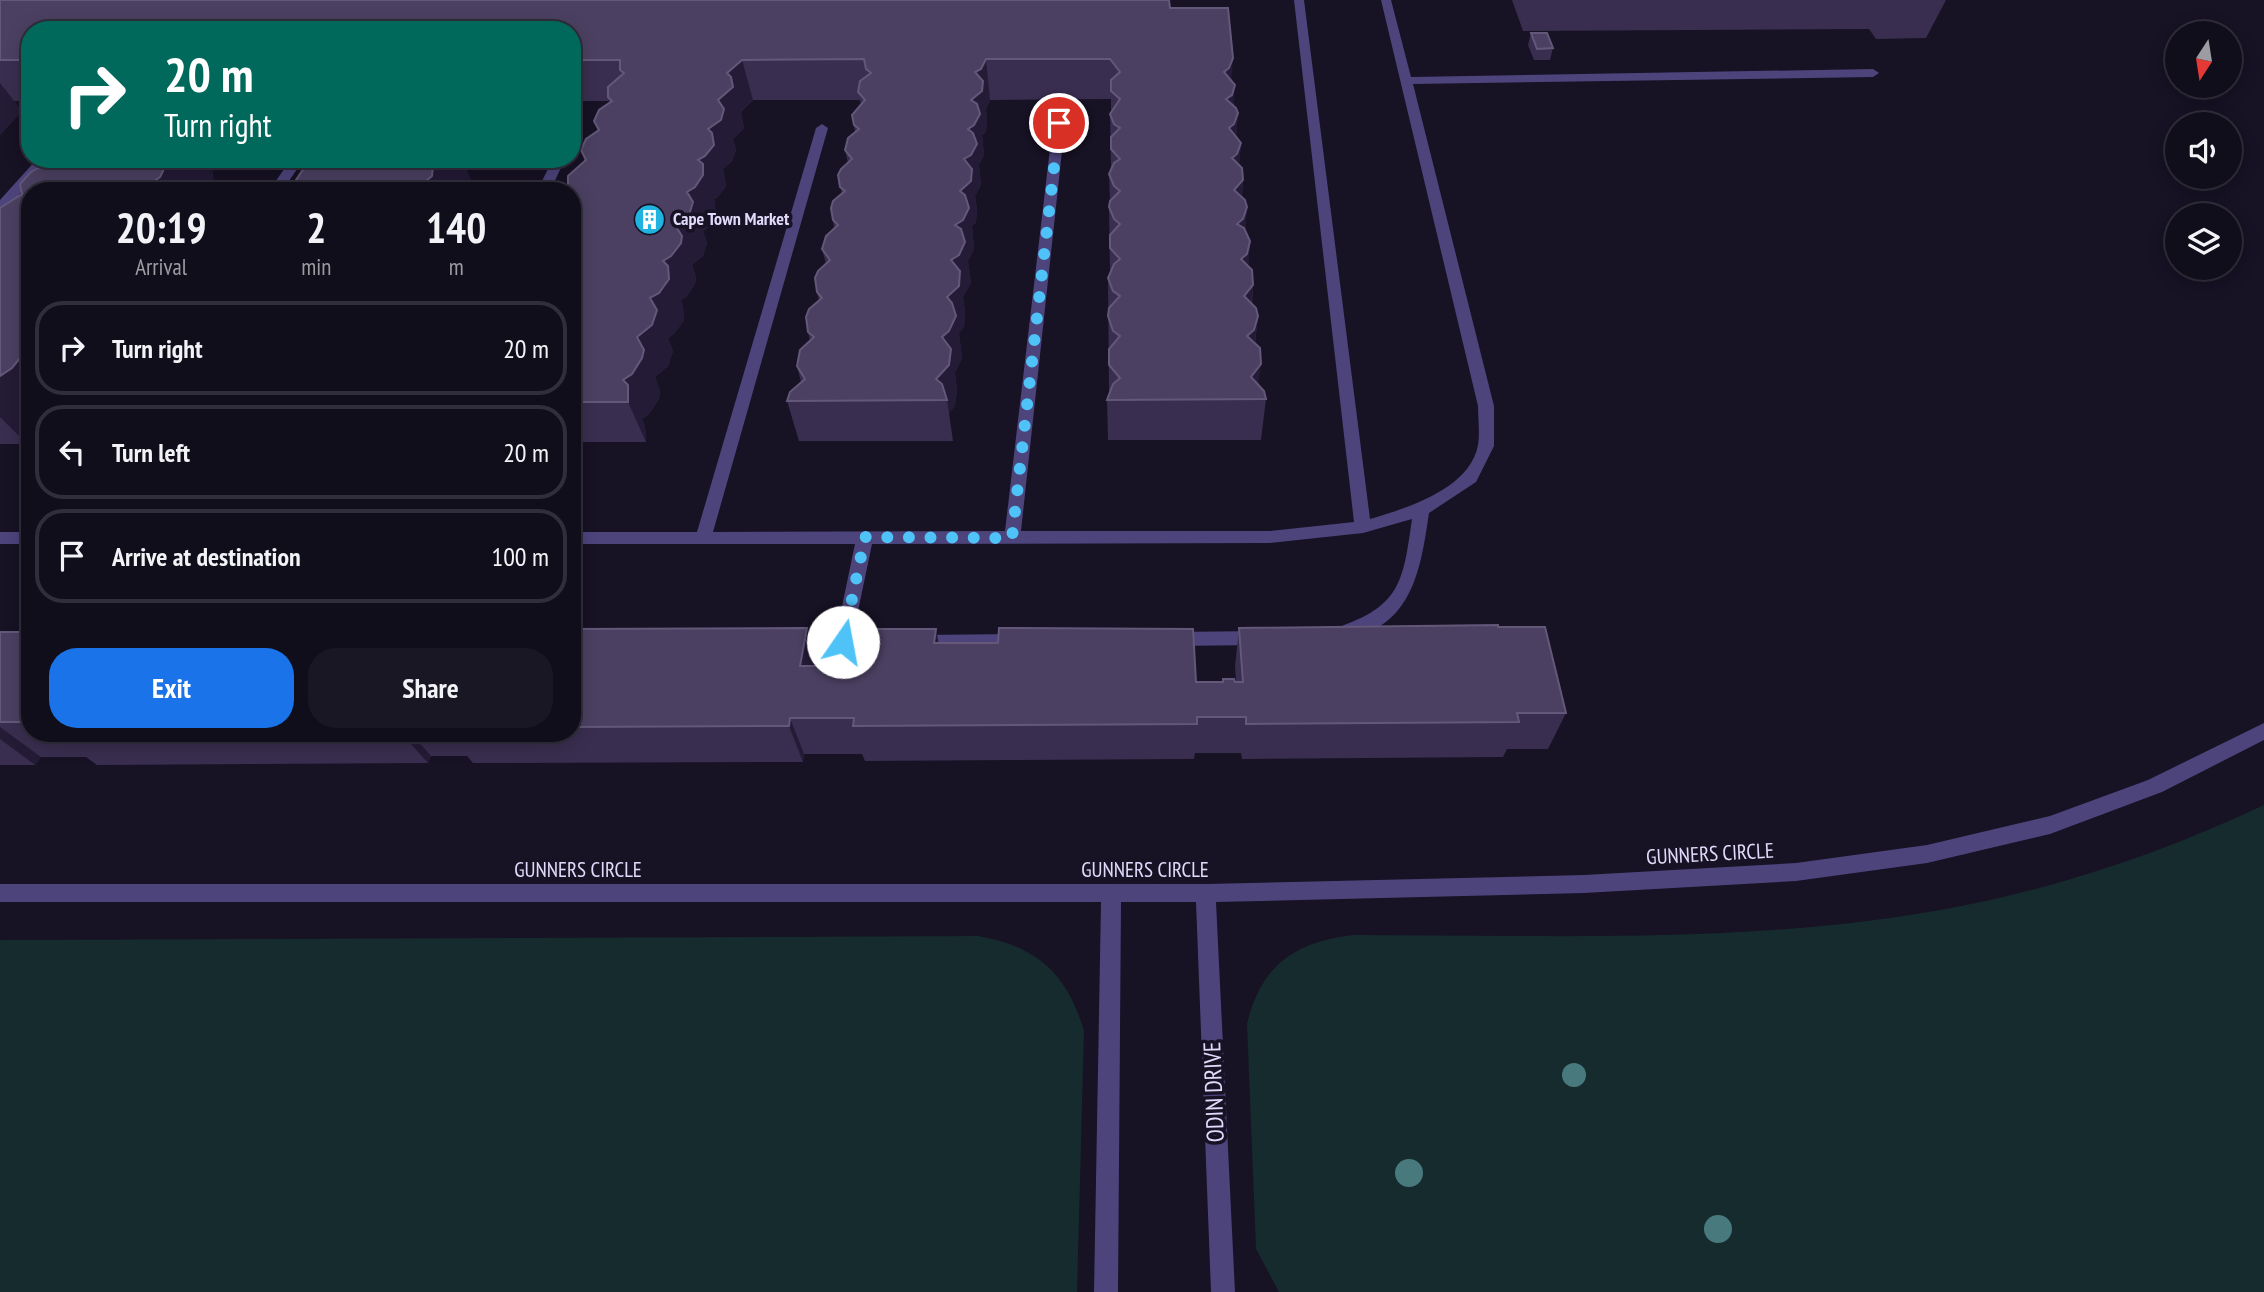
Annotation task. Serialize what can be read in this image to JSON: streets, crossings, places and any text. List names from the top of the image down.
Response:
{
  "streets": {
    "street": ["GUNNERS CIRCLE", "ODIN DRIVE"]
  },
  "crossings": [
    ["GUNNERS CIRCLE", "ODIN DRIVE"]
  ],
  "places": {
    "building": ["Cape Town Market"]
  },
  "north": "bottom",
  "page": {
    "turn": ["20 m", "Turn right"],
    "eta": [
      "20:19",
      "Arrival",
      "2",
      "min",
      "140",
      "m"
    ],
    "list": [
      {
        "name": "Turn right",
        "value": "20 m"
      },
      {
        "name": "Turn left",
        "value": "20 m"
      },
      {
        "name": "Arrive at destination",
        "value": "100 m"
      }
    ],
    "buttons": ["Exit", "Share"]
  }
}
